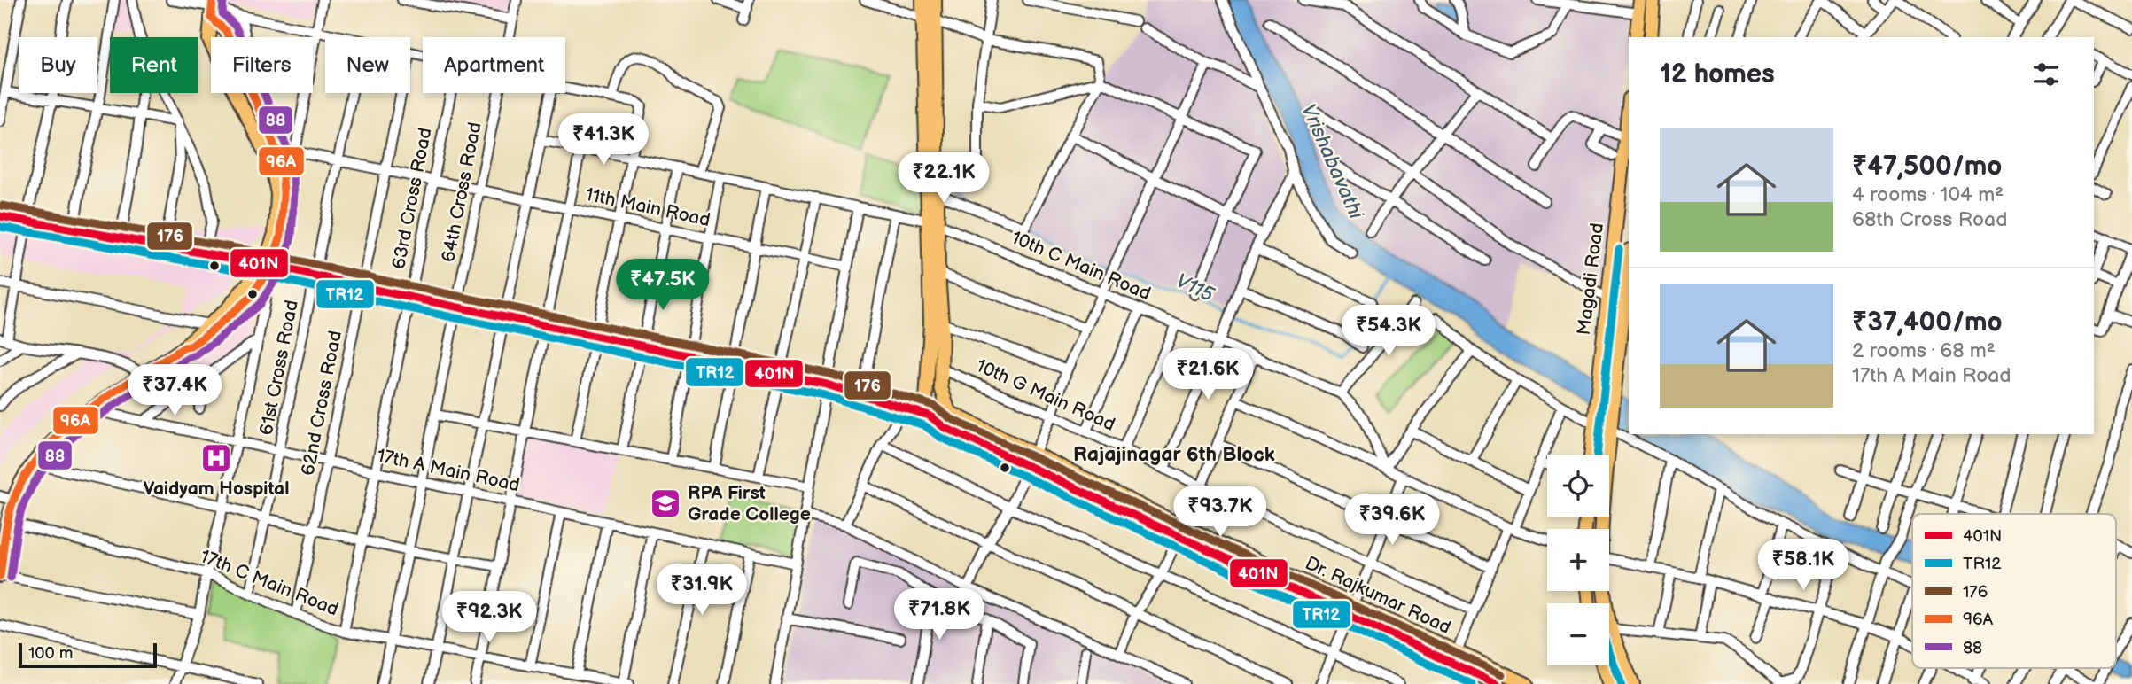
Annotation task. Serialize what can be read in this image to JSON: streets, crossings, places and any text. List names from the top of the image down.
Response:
{
  "streets": {
    "main road": ["Magadi Road", "Dr. Rajkumar Road"],
    "street": [
      "64th Cross Road",
      "63rd Cross Road",
      "11th Main Road",
      "10th C Main Road",
      "61st Cross Road",
      "10th G Main Road",
      "62nd Cross Road",
      "17th A Main Road",
      "17th C Main Road"
    ]
  },
  "crossings": [
    ["64th Cross Road", "11th Main Road"],
    ["64th Cross Road", "17th A Main Road"],
    ["64th Cross Road", "17th C Main Road"],
    ["63rd Cross Road", "11th Main Road"],
    ["63rd Cross Road", "17th A Main Road"],
    ["63rd Cross Road", "17th C Main Road"],
    ["11th Main Road", "61st Cross Road"],
    ["11th Main Road", "62nd Cross Road"],
    ["61st Cross Road", "17th A Main Road"],
    ["61st Cross Road", "17th C Main Road"],
    ["62nd Cross Road", "17th A Main Road"],
    ["62nd Cross Road", "17th C Main Road"]
  ],
  "districts": ["Rajajinagar 6th Block"],
  "water": ["Vrishabavathi", "V115"],
  "places": {
    "hospital": ["Vaidyam Hospital"],
    "school or university": ["RPA First Grade College"]
  },
  "lines": [
    "transit line 96A",
    "transit line 88",
    "transit line 176",
    "transit line 401N",
    "transit line TR12"
  ],
  "legend": [
    "401N",
    "TR12",
    "176",
    "96A",
    "88"
  ],
  "scale_bar": "100 m",
  "page": {
    "chip": [
      "Buy",
      "Rent",
      "Filters",
      "New",
      "Apartment"
    ],
    "heading": "12 homes",
    "list": [
      {
        "name": "₹47,500/mo",
        "note": "4 rooms · 104 m² · 68th Cross Road"
      },
      {
        "name": "₹37,400/mo",
        "note": "2 rooms · 68 m² · 17th A Main Road"
      }
    ],
    "price": [
      "₹41.3K",
      "₹22.1K",
      "₹47.5K",
      "₹54.3K",
      "₹21.6K",
      "₹37.4K",
      "₹93.7K",
      "₹39.6K",
      "₹58.1K",
      "₹31.9K",
      "₹71.8K",
      "₹92.3K"
    ],
    "map_buttons": ["+", "−"],
    "scale": "100 m"
  }
}
